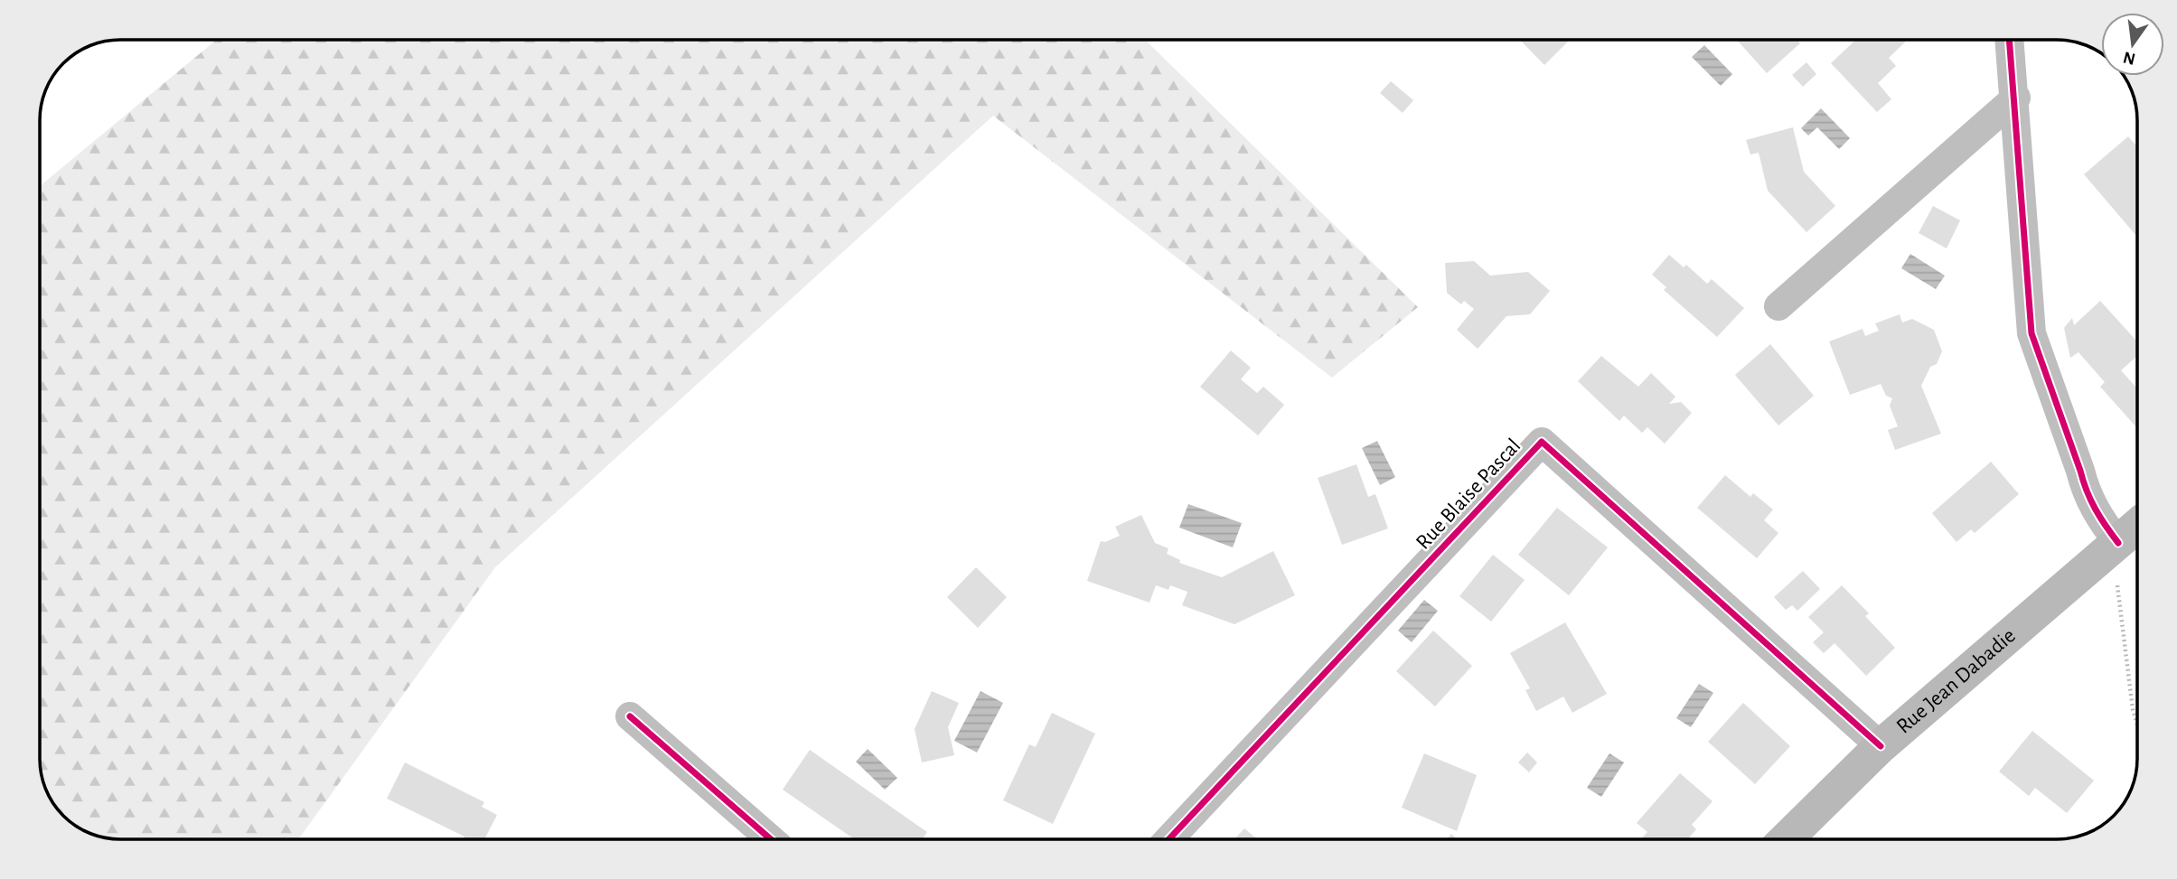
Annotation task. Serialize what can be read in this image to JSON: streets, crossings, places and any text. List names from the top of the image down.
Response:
{
  "streets": {
    "street": ["Rue Blaise Pascal", "Rue Jean Dabadie"]
  },
  "crossings": [
    ["Rue Blaise Pascal", "Rue Jean Dabadie"]
  ],
  "north": "bottom"
}
